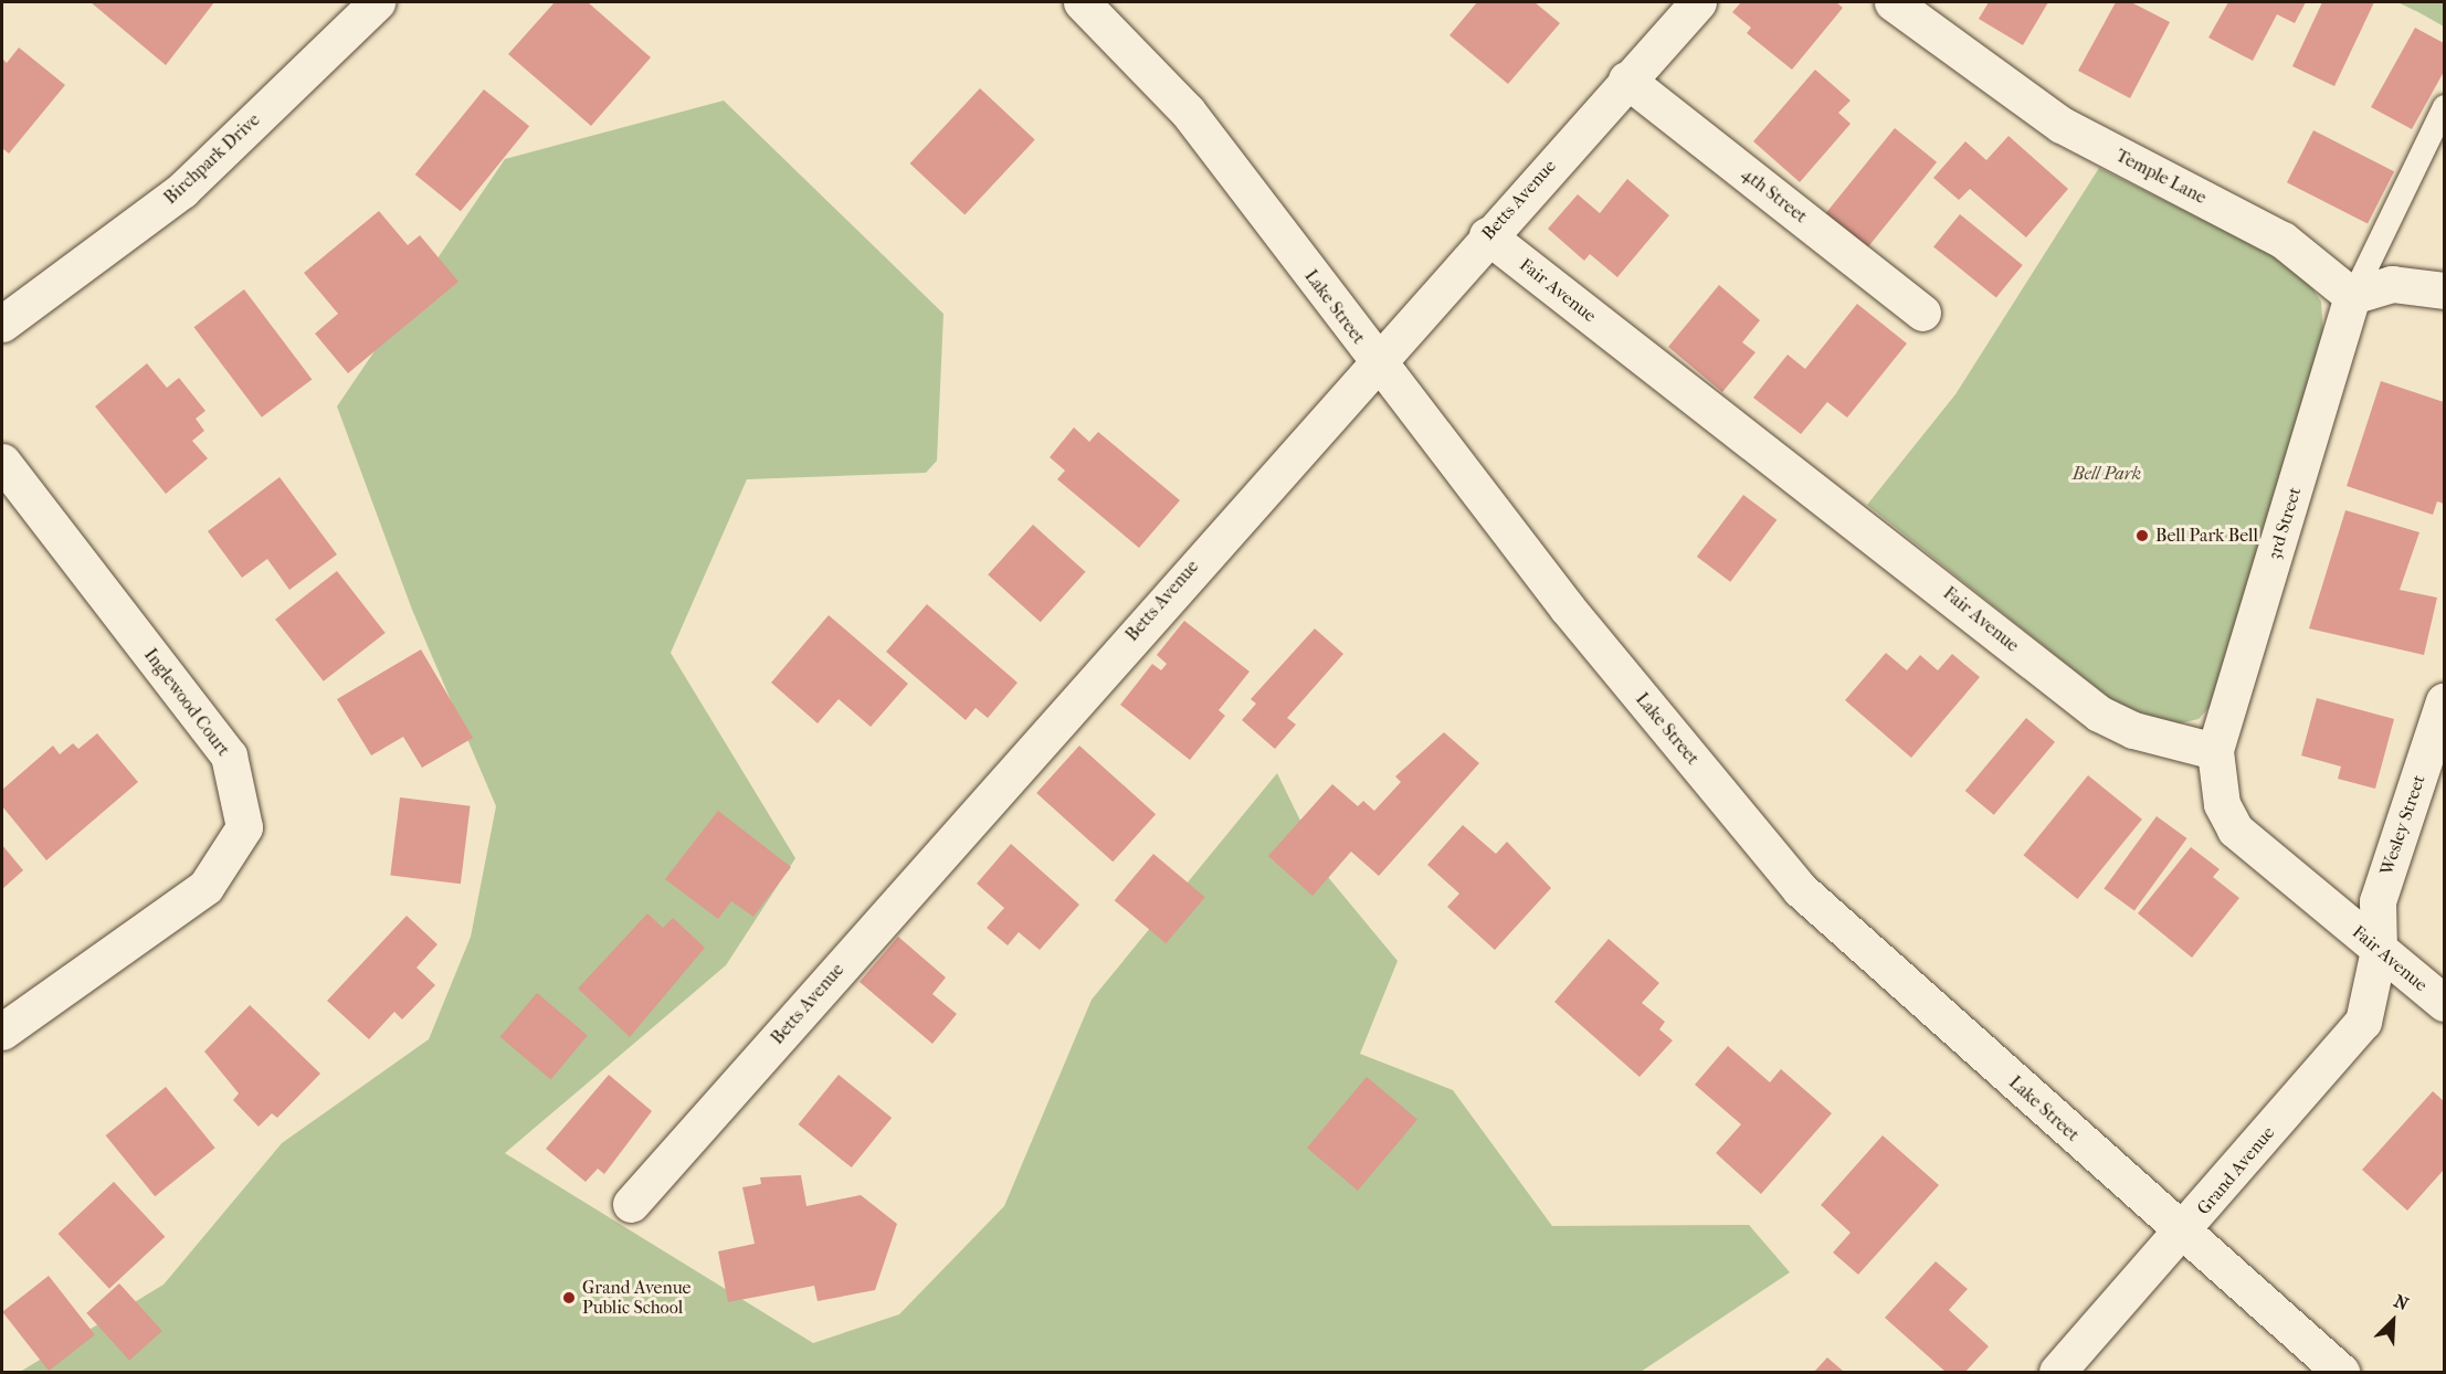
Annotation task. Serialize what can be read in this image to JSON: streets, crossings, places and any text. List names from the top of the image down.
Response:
{
  "streets": {
    "street": [
      "Birchpark Drive",
      "Temple Lane",
      "4th Street",
      "Betts Avenue",
      "Fair Avenue",
      "Lake Street",
      "3rd Street",
      "Inglewood Court",
      "Wesley Street",
      "Grand Avenue"
    ]
  },
  "crossings": [
    ["Temple Lane", "3rd Street"],
    ["4th Street", "Betts Avenue"],
    ["Betts Avenue", "Fair Avenue"],
    ["Betts Avenue", "Lake Street"],
    ["Fair Avenue", "3rd Street"],
    ["Fair Avenue", "Wesley Street"],
    ["Fair Avenue", "Grand Avenue"],
    ["Lake Street", "Grand Avenue"],
    ["Wesley Street", "Grand Avenue"]
  ],
  "parks": ["Bell Park"],
  "places": ["Bell Park Bell", "Grand Avenue Public School"],
  "north": "top right"
}
